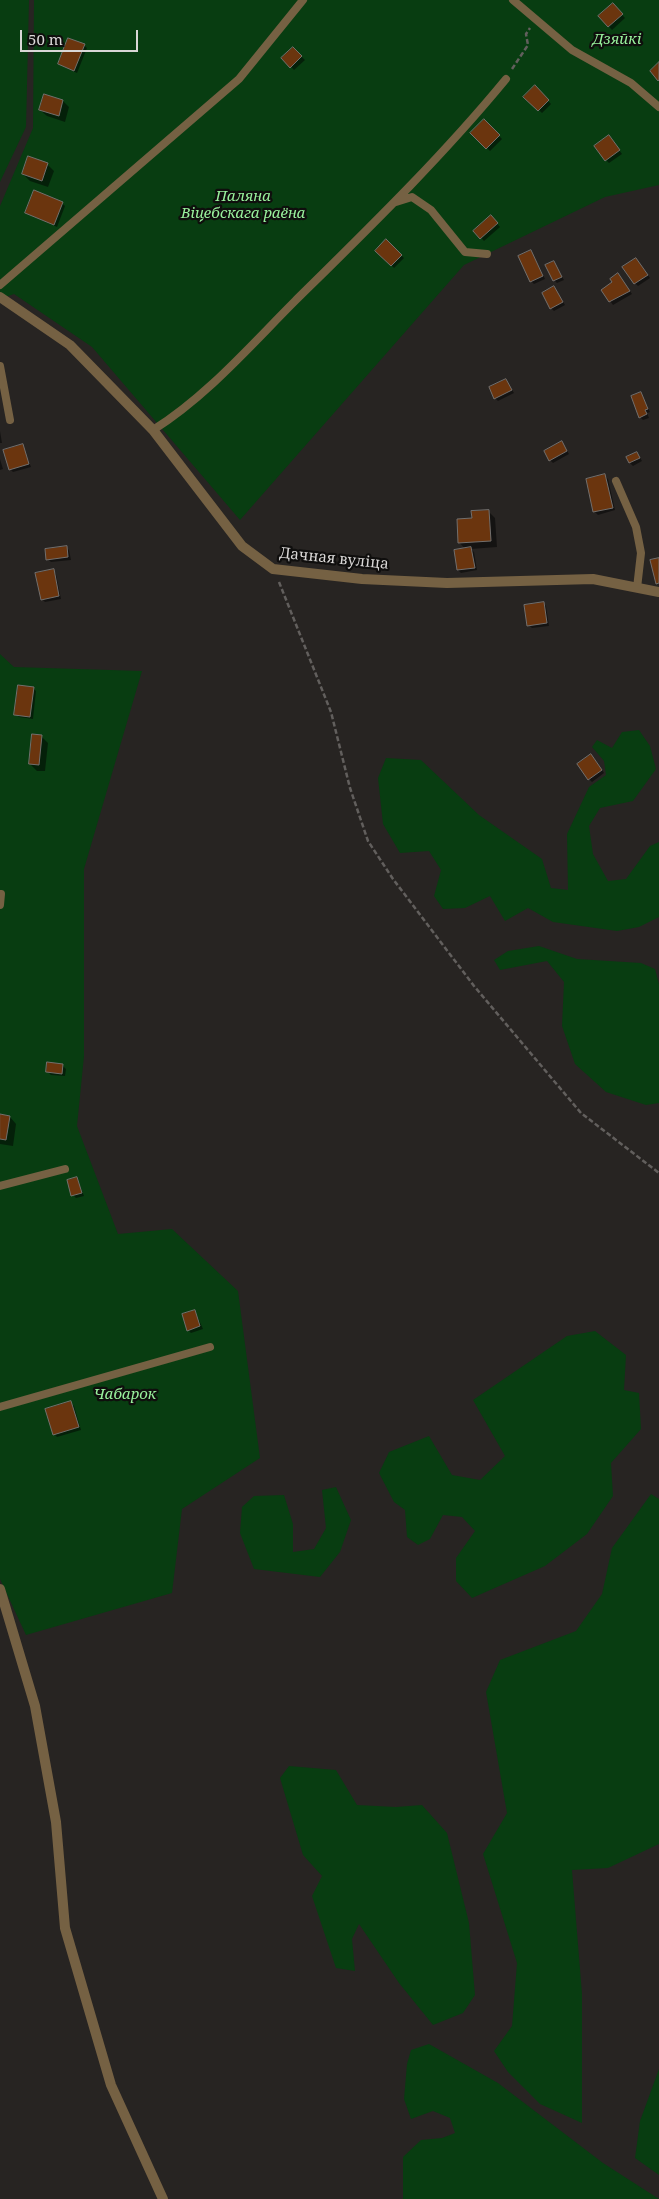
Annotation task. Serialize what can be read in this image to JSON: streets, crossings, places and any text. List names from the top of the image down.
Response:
{
  "streets": {
    "street": ["Дачная вуліца"]
  },
  "parks": ["Дзяйкі", "Паляна Віцебскага раёна", "Чабарок"],
  "scale_bar": "50 m"
}
